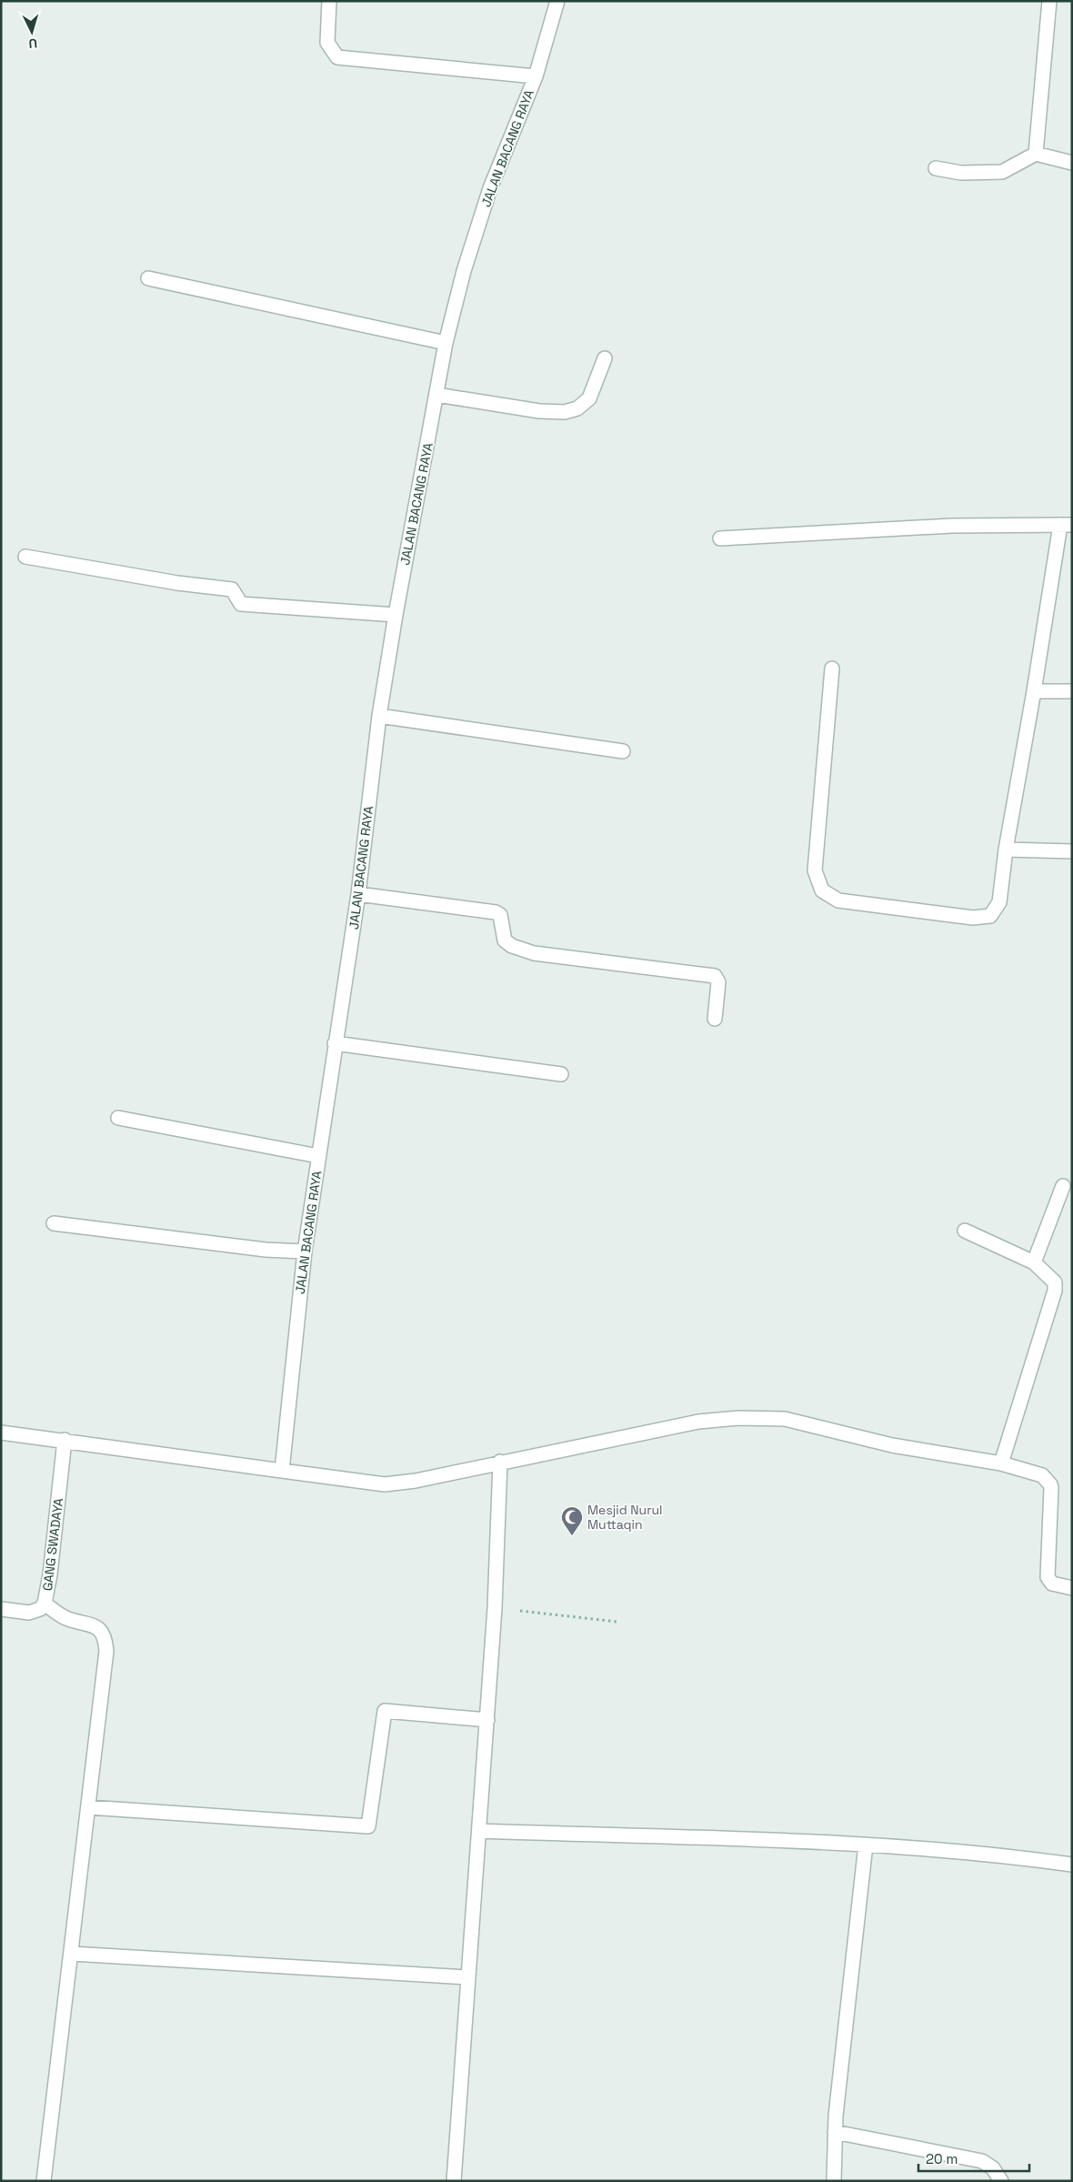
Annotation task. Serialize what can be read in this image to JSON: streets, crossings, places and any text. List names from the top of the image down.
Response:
{
  "streets": {
    "street": ["JALAN BACANG RAYA", "GANG SWADAYA"]
  },
  "places": {
    "mosque": ["Mesjid Nurul Muttaqin"]
  },
  "scale_bar": "20 m",
  "north": "bottom"
}
